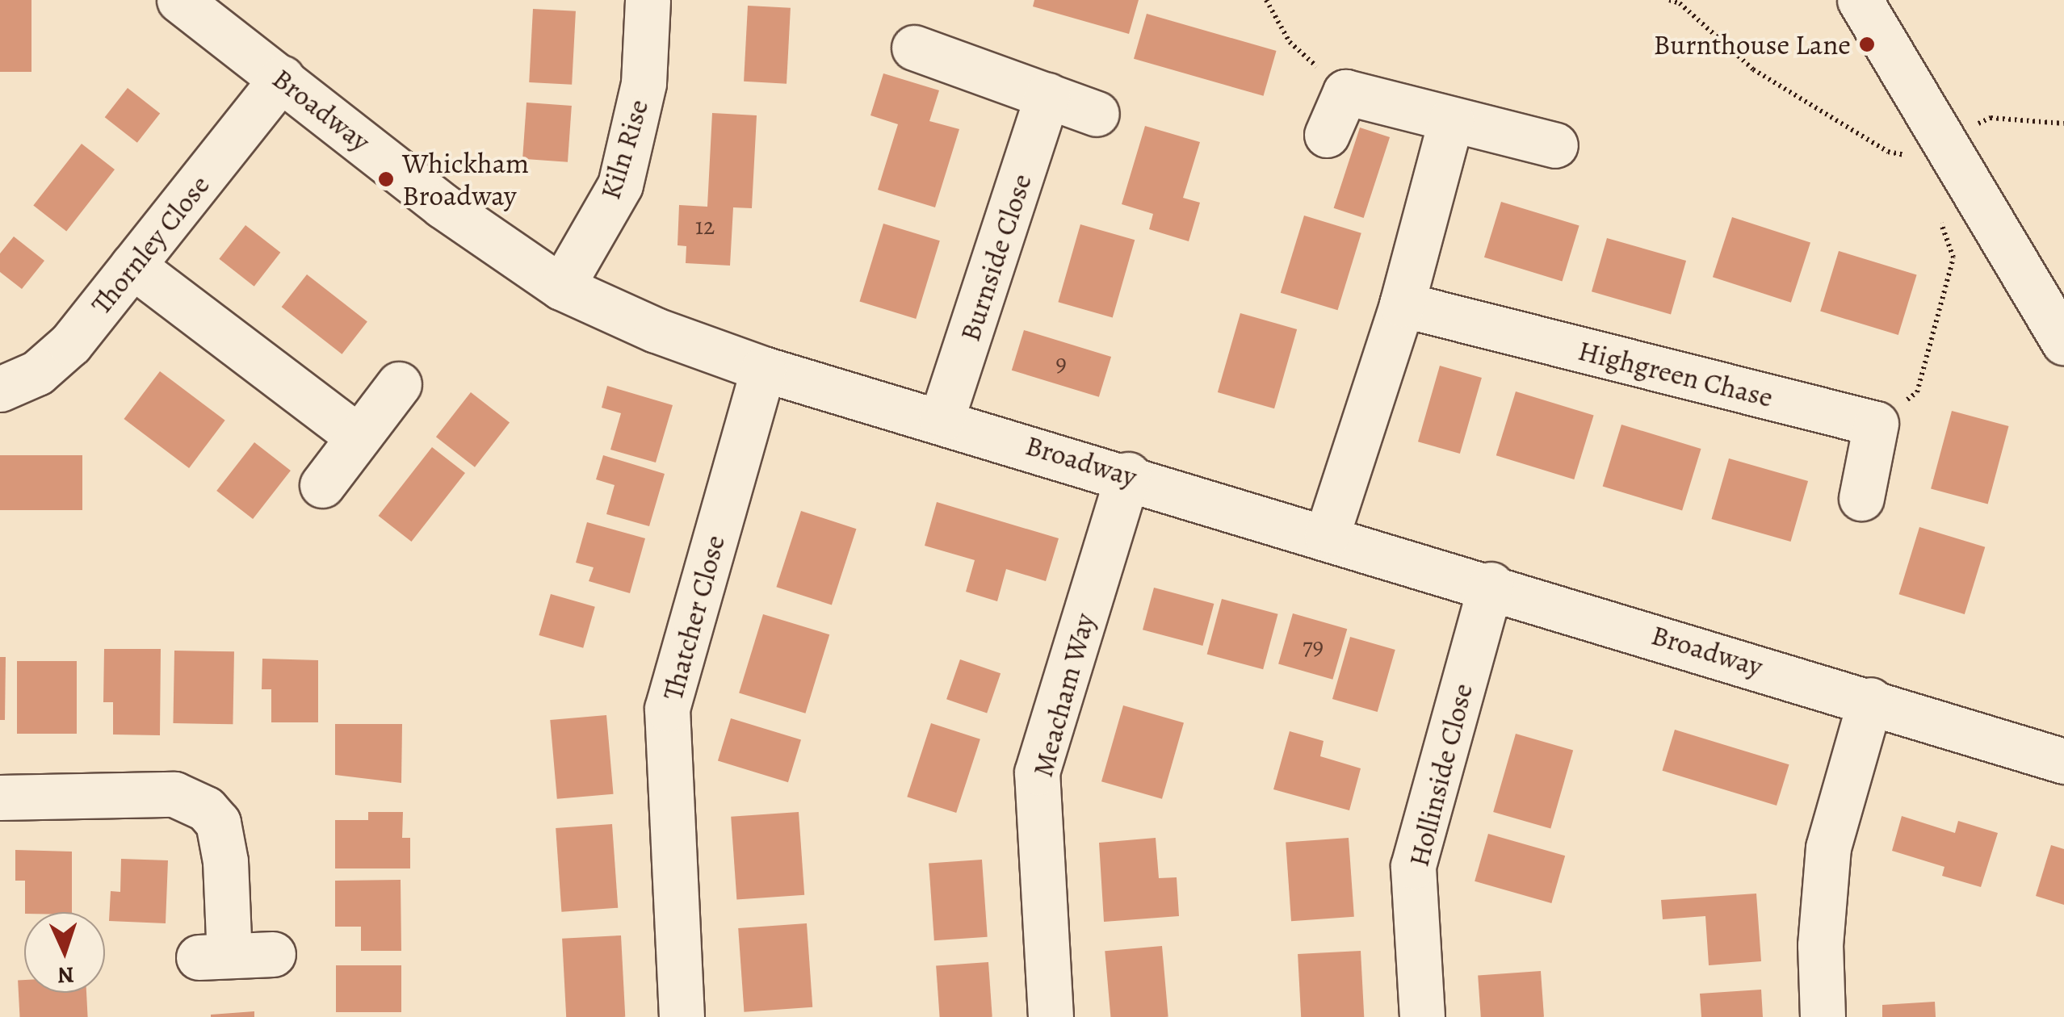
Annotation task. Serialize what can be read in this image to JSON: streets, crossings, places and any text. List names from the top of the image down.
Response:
{
  "streets": {
    "street": [
      "Broadway",
      "Kiln Rise",
      "Thornley Close",
      "Burnside Close",
      "Highgreen Chase",
      "Thatcher Close",
      "Meacham Way",
      "Hollinside Close"
    ]
  },
  "crossings": [
    ["Broadway", "Kiln Rise"],
    ["Broadway", "Thornley Close"],
    ["Broadway", "Burnside Close"],
    ["Broadway", "Thatcher Close"],
    ["Broadway", "Meacham Way"],
    ["Broadway", "Hollinside Close"]
  ],
  "places": ["Burnthouse Lane", "Whickham Broadway"],
  "house_numbers": ["12", "9", "79"],
  "north": "bottom"
}
